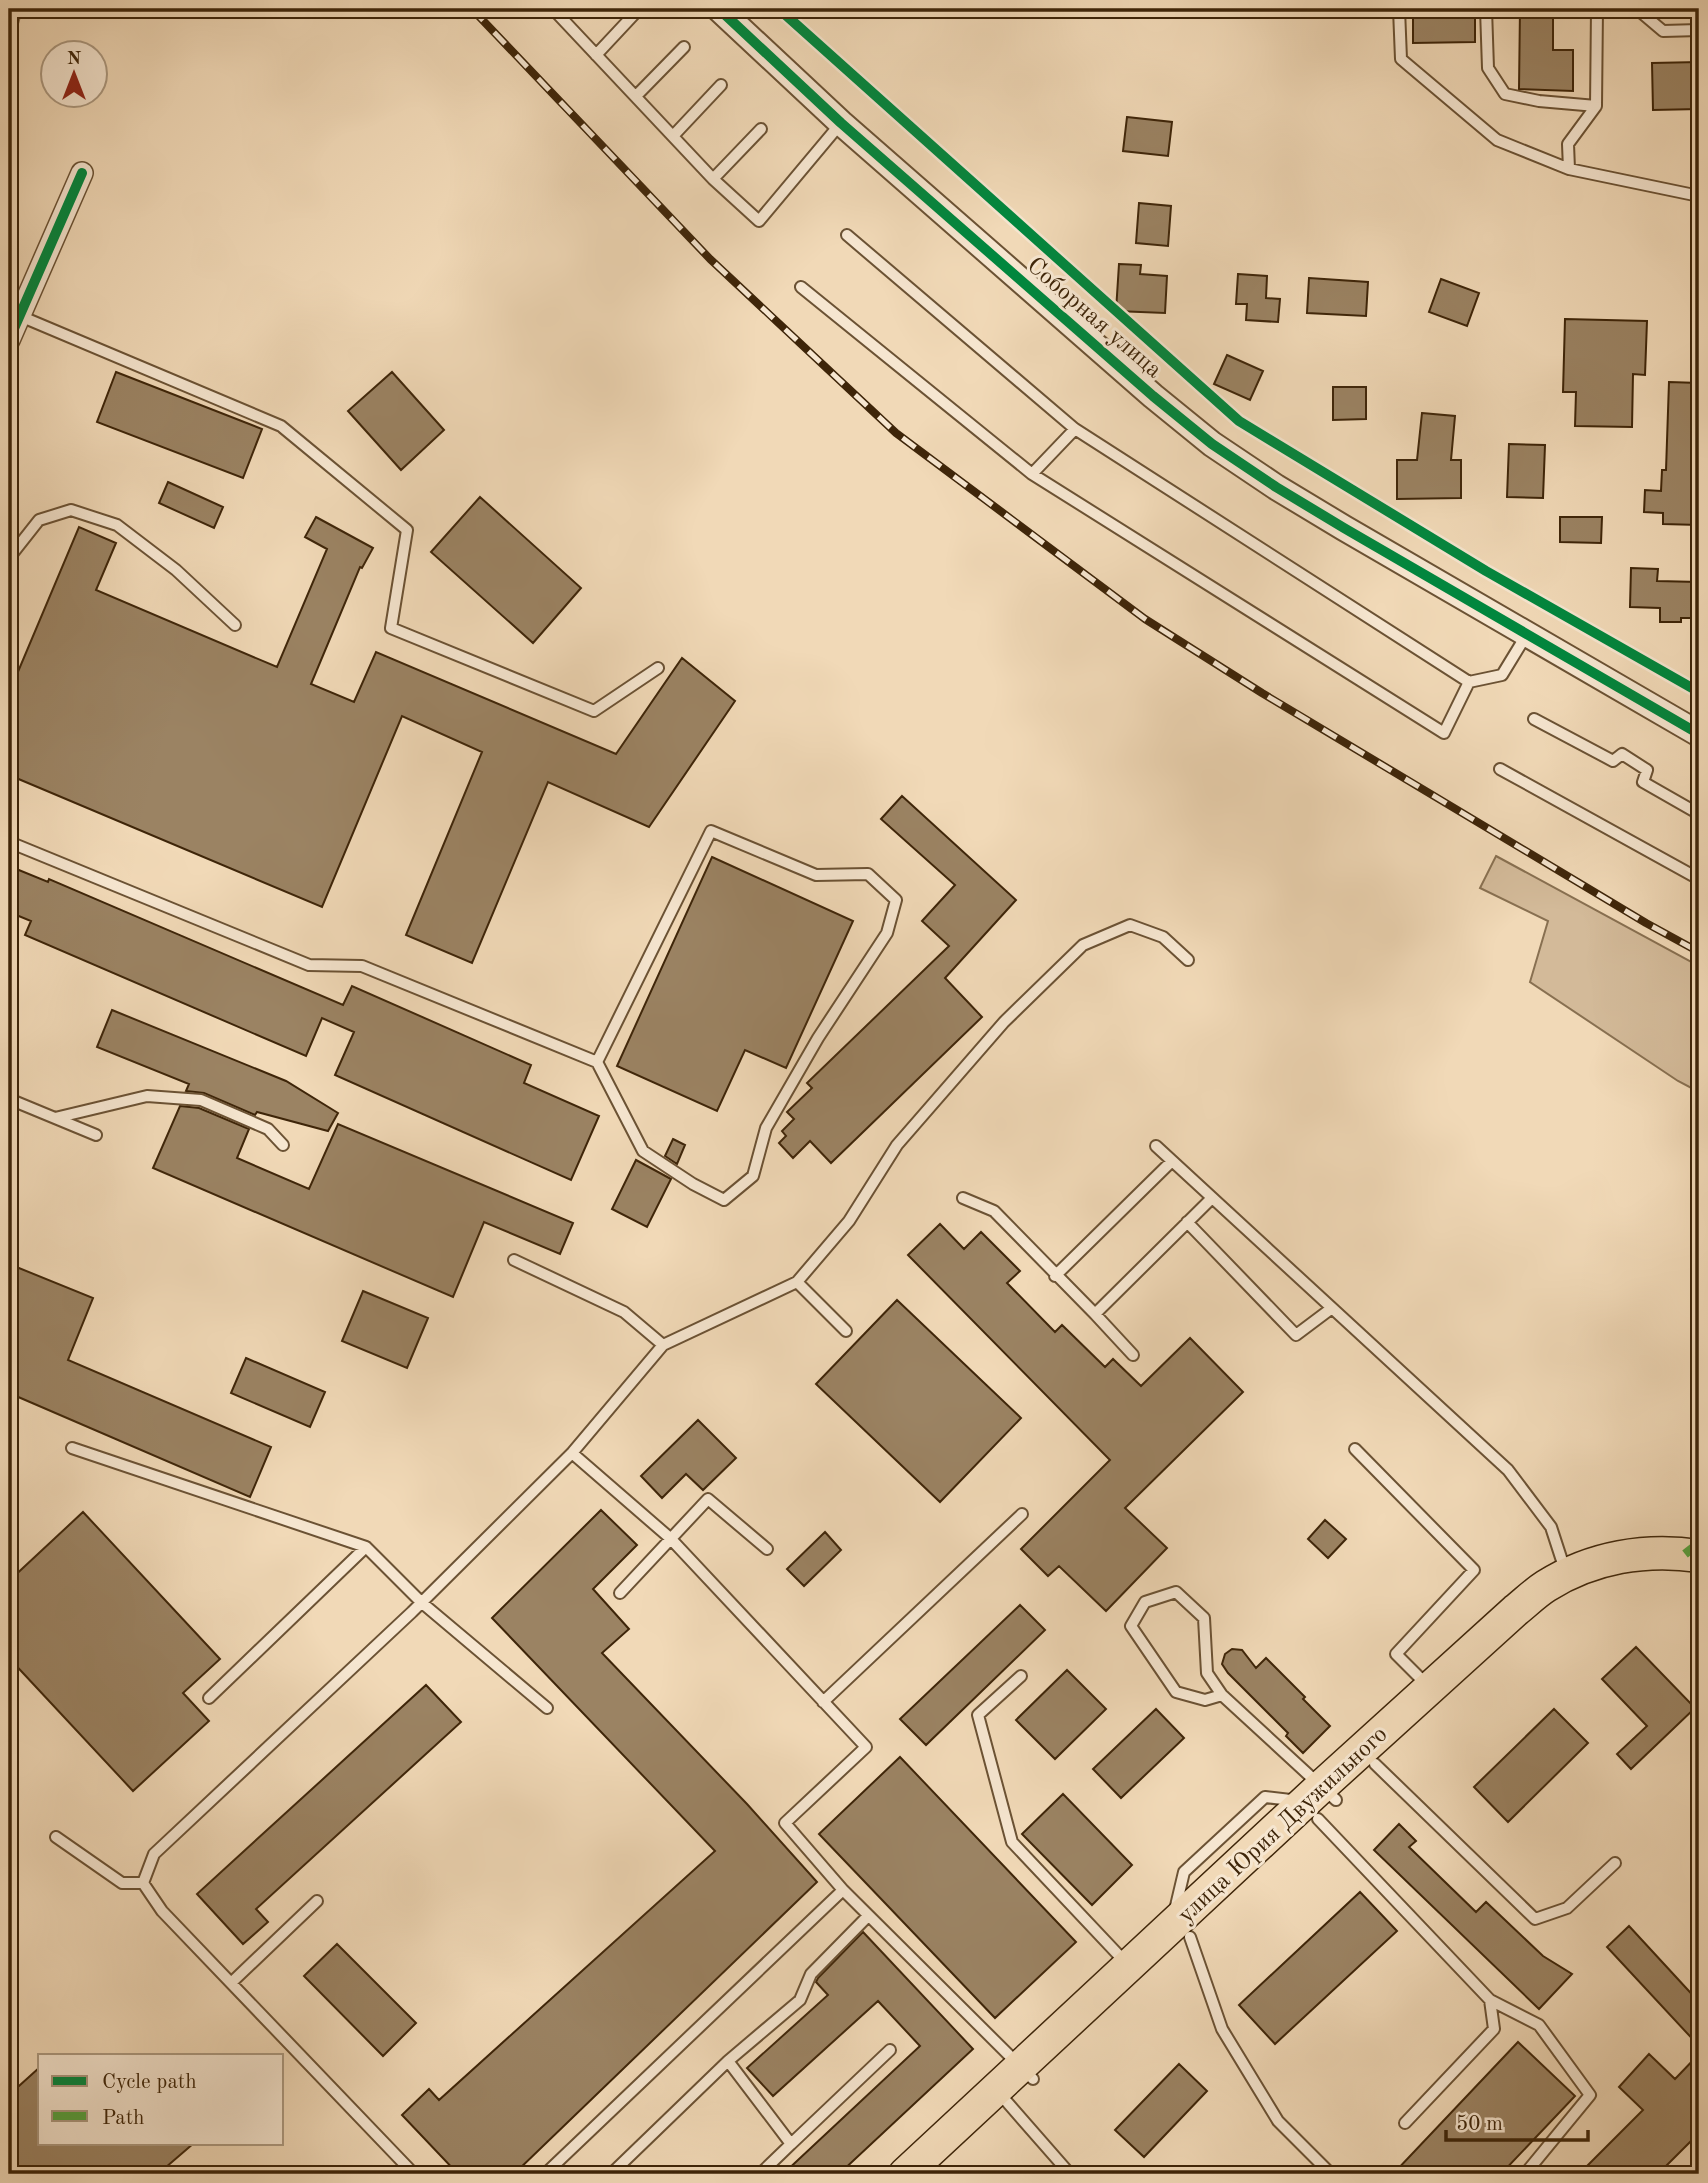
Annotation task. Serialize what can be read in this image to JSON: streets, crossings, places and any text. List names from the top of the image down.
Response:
{
  "streets": {
    "main road": ["улица Юрия Двужильного"],
    "street": ["Соборная улица"]
  },
  "legend": ["Cycle path", "Path"],
  "scale_bar": "50 m",
  "north": "top"
}
